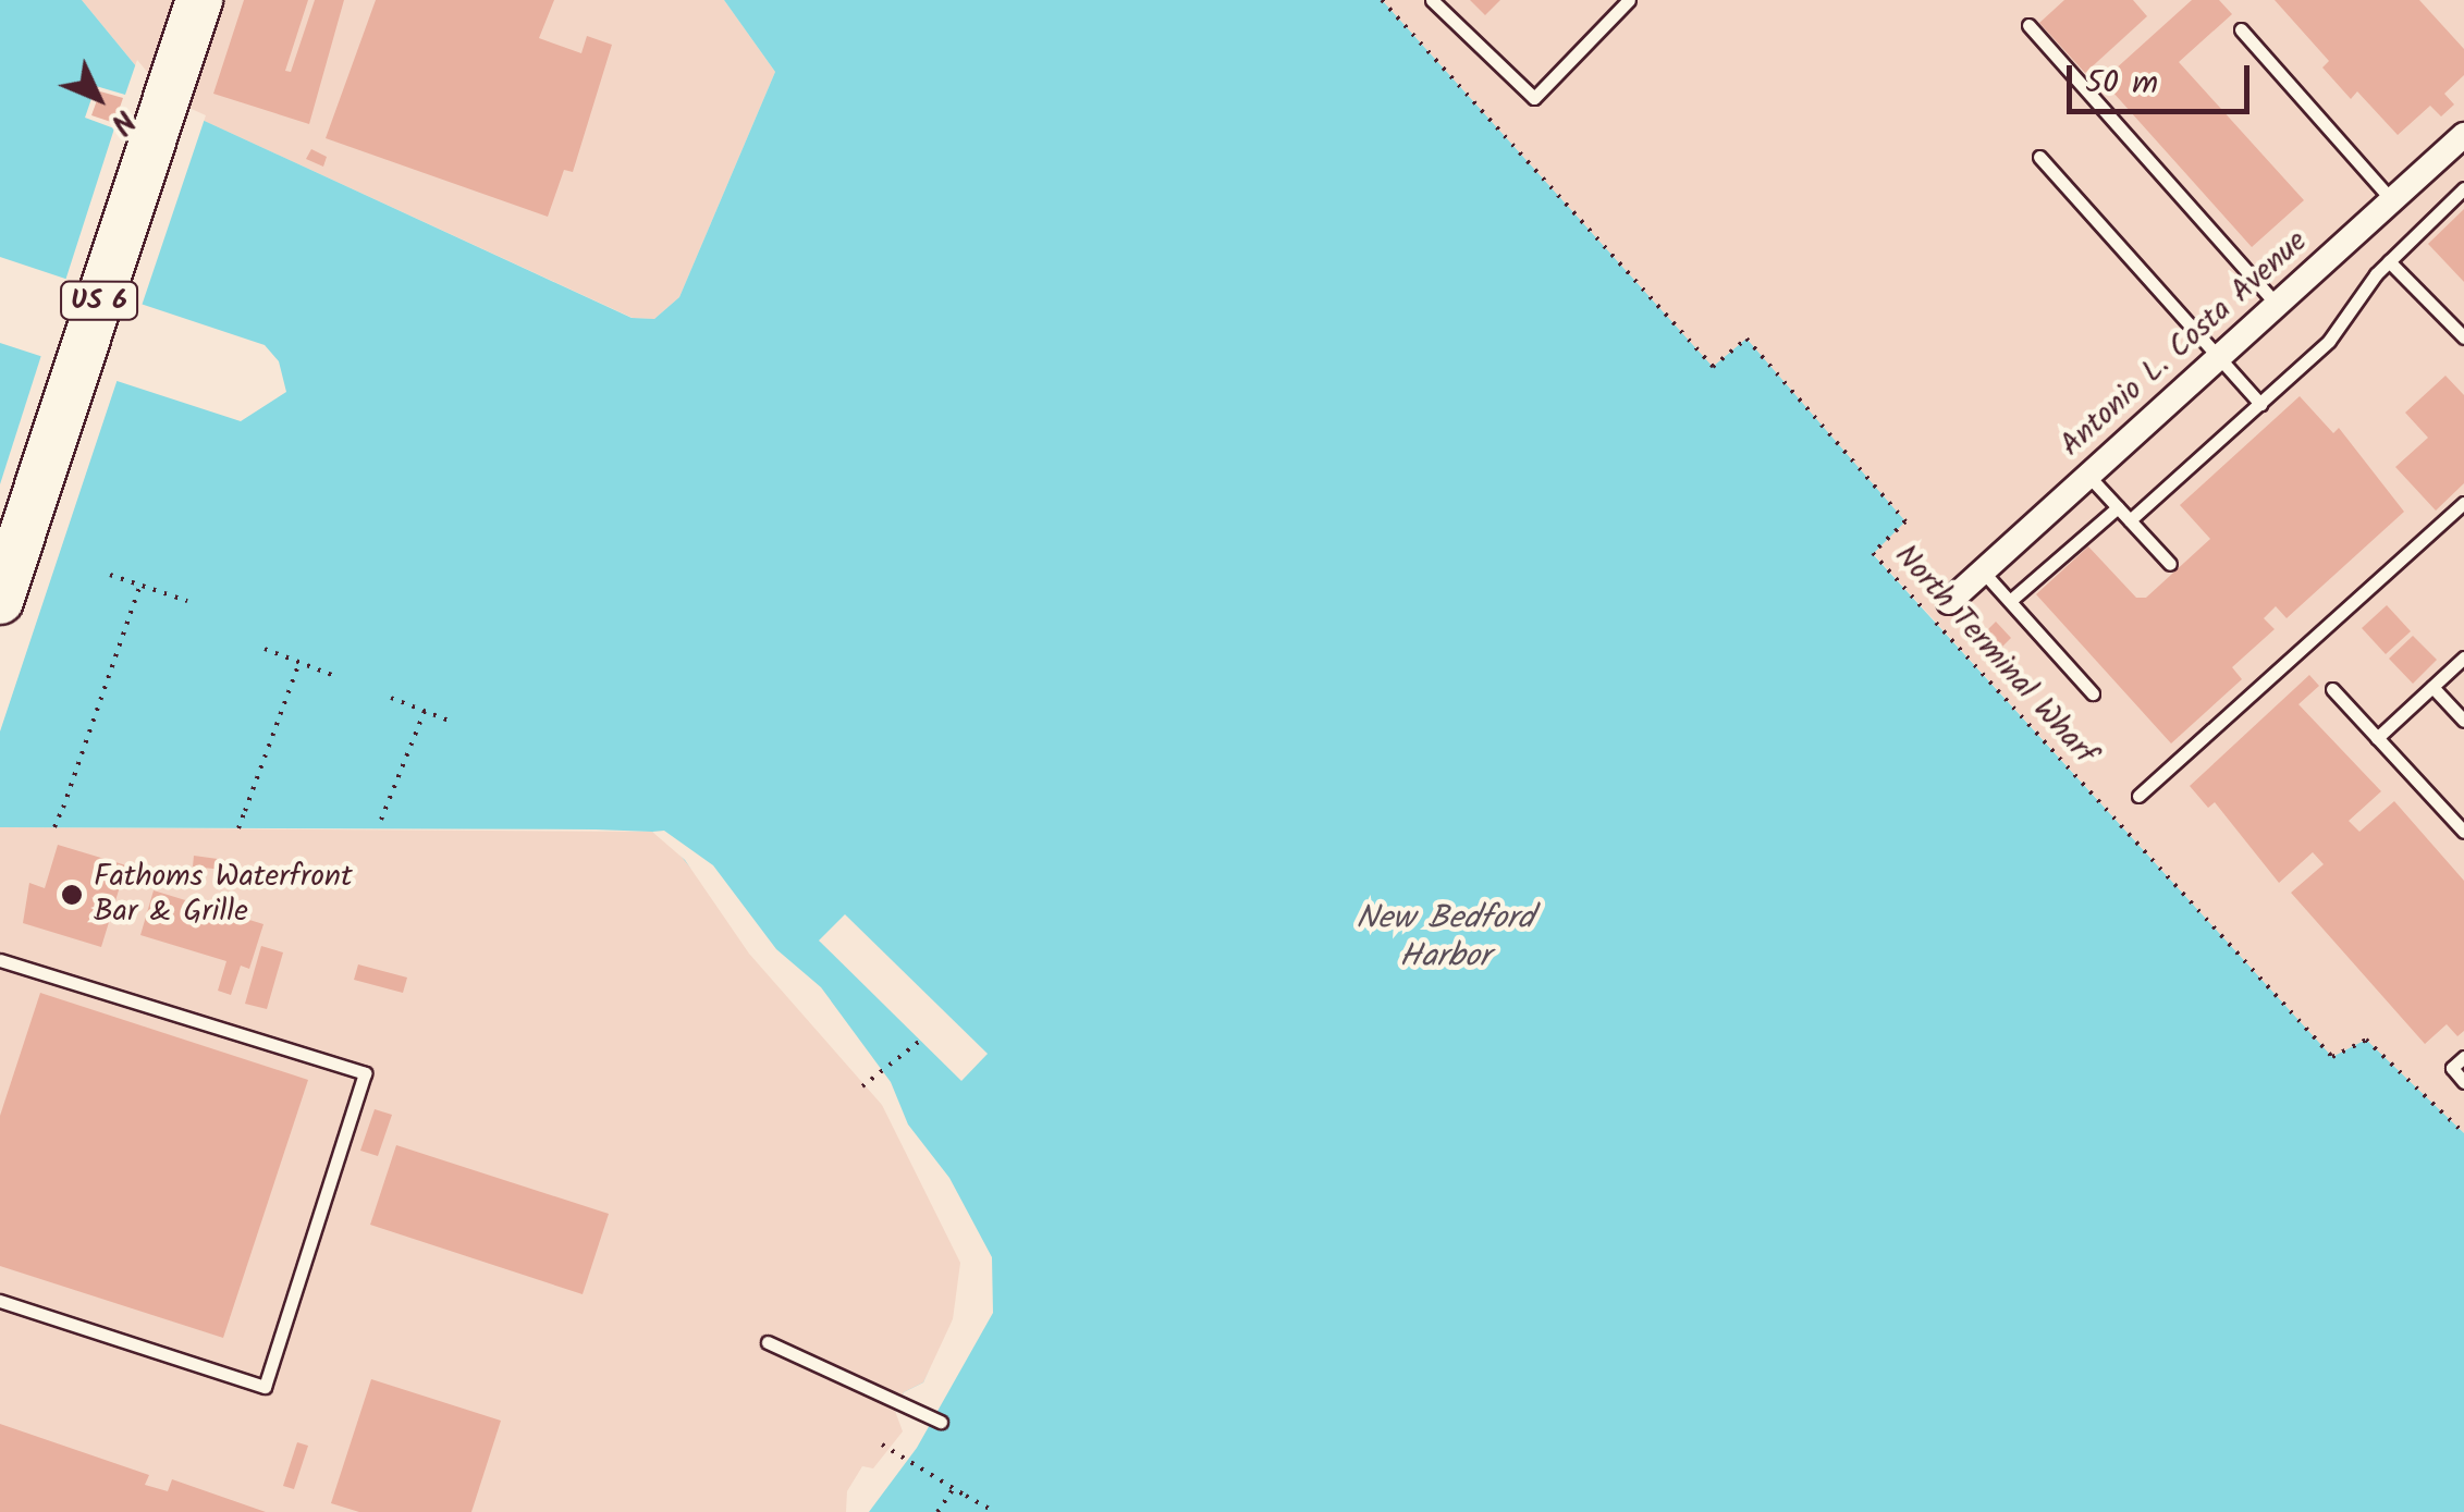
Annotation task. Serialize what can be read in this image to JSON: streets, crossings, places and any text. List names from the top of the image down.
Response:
{
  "streets": {
    "highway": ["US 6"],
    "street": ["Antonio L. Costa Avenue"],
    "path": ["North Terminal Wharf"]
  },
  "water": ["New Bedford Harbor"],
  "places": ["Fathoms Waterfront Bar & Grille"],
  "scale_bar": "50 m",
  "north": "bottom right"
}
